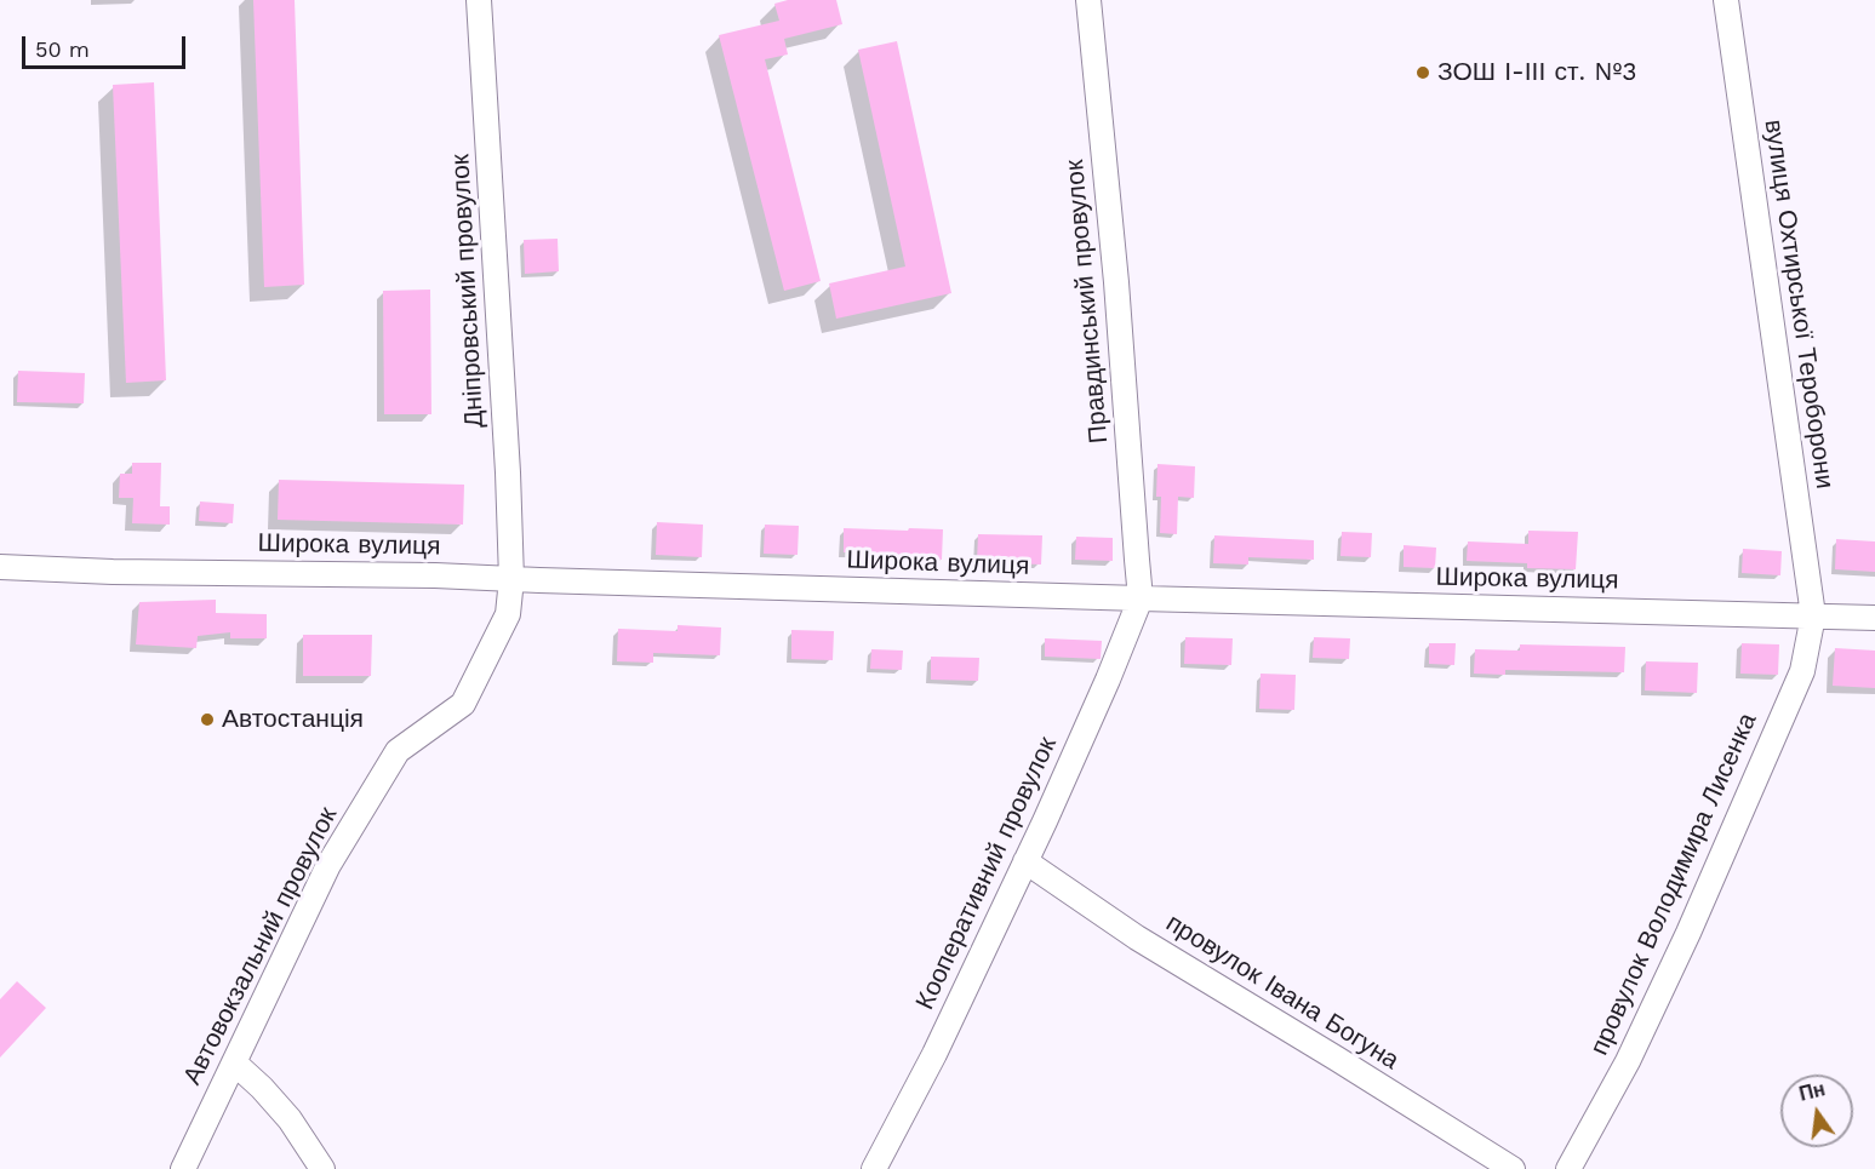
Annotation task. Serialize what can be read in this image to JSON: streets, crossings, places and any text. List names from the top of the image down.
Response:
{
  "streets": {
    "street": [
      "Дніпровський провулок",
      "Правдинський провулок",
      "вулиця Охтирської Тероборони",
      "Широка вулиця",
      "Кооперативний провулок",
      "провулок Володимира Лисенка",
      "Автовокзальний провулок",
      "провулок Івана Богуна"
    ]
  },
  "crossings": [
    ["Дніпровський провулок", "Широка вулиця"],
    ["Дніпровський провулок", "Автовокзальний провулок"],
    ["Правдинський провулок", "Широка вулиця"],
    ["Правдинський провулок", "Кооперативний провулок"],
    ["вулиця Охтирської Тероборони", "Широка вулиця"],
    ["вулиця Охтирської Тероборони", "провулок Володимира Лисенка"],
    ["Широка вулиця", "Кооперативний провулок"],
    ["Широка вулиця", "провулок Володимира Лисенка"],
    ["Широка вулиця", "Автовокзальний провулок"],
    ["Кооперативний провулок", "провулок Івана Богуна"]
  ],
  "places": ["ЗОШ І-ІІІ ст. №3", "Автостанція"],
  "scale_bar": "50 m",
  "north": "top"
}
